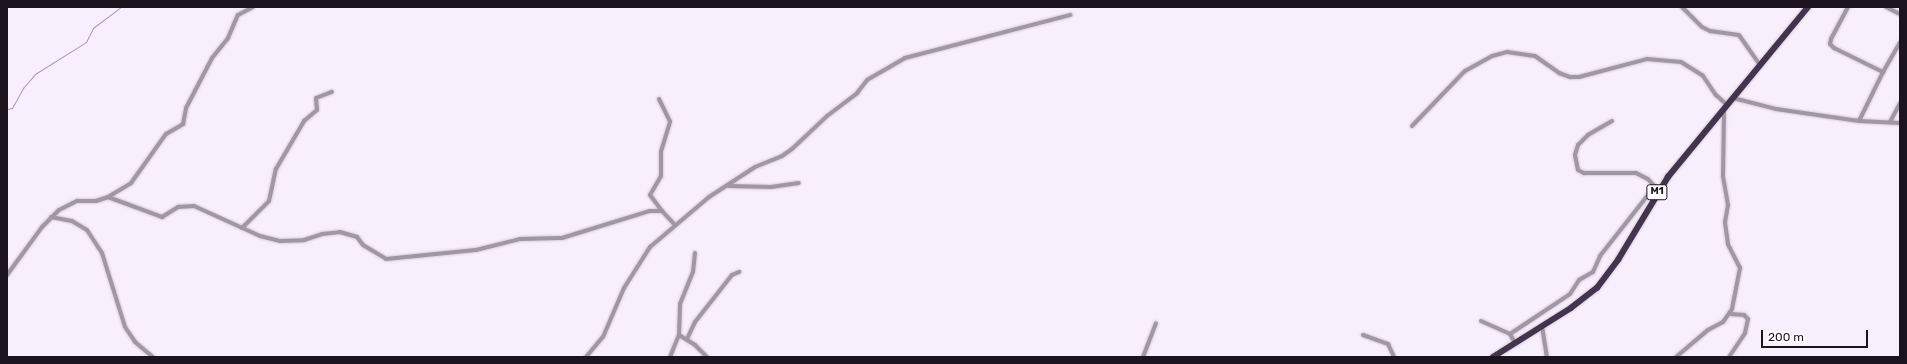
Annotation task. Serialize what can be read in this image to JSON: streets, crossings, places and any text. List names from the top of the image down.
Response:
{
  "streets": {
    "highway": ["M1"]
  },
  "scale_bar": "200 m"
}
